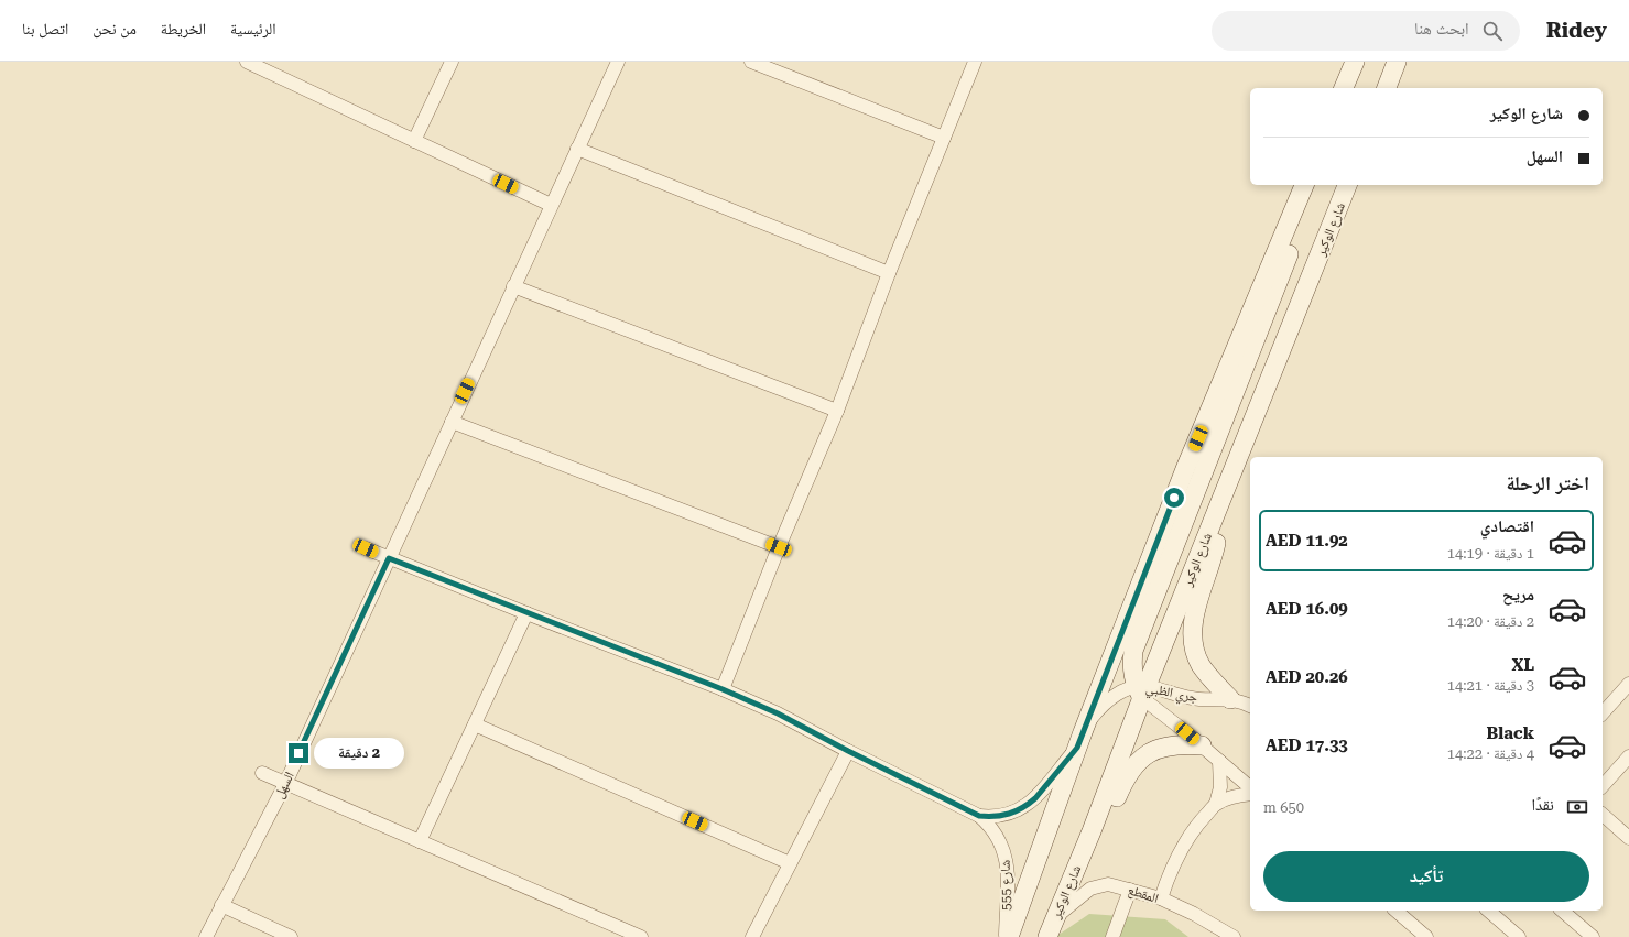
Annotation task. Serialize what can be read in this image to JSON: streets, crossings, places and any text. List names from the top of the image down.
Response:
{
  "streets": {
    "main road": ["شارع الوكير"],
    "street": [
      "جري الظبي",
      "السهل",
      "شارع 555",
      "المقطع"
    ]
  },
  "crossings": [
    ["شارع الوكير", "جري الظبي"],
    ["شارع الوكير", "المقطع"],
    ["جري الظبي", "شارع 555"],
    ["السهل", "شارع 555"]
  ],
  "page": {
    "header": "Ridey",
    "search": "ابحث هنا",
    "nav": [
      "الرئيسية",
      "الخريطة",
      "من نحن",
      "اتصل بنا"
    ],
    "banner": ["شارع الوكير", "السهل"],
    "heading": "اختر الرحلة",
    "list": [
      {
        "name": "اقتصادي",
        "note": "1 دقيقة · 14:19",
        "value": "AED 11.92"
      },
      {
        "name": "مريح",
        "note": "2 دقيقة · 14:20",
        "value": "AED 16.09"
      },
      {
        "name": "XL",
        "note": "3 دقيقة · 14:21",
        "value": "AED 20.26"
      },
      {
        "name": "Black",
        "note": "4 دقيقة · 14:22",
        "value": "AED 17.33"
      }
    ],
    "bubble": "2 دقيقة",
    "pay": ["نقدًا", "650 m"],
    "buttons": "تأكيد"
  }
}
